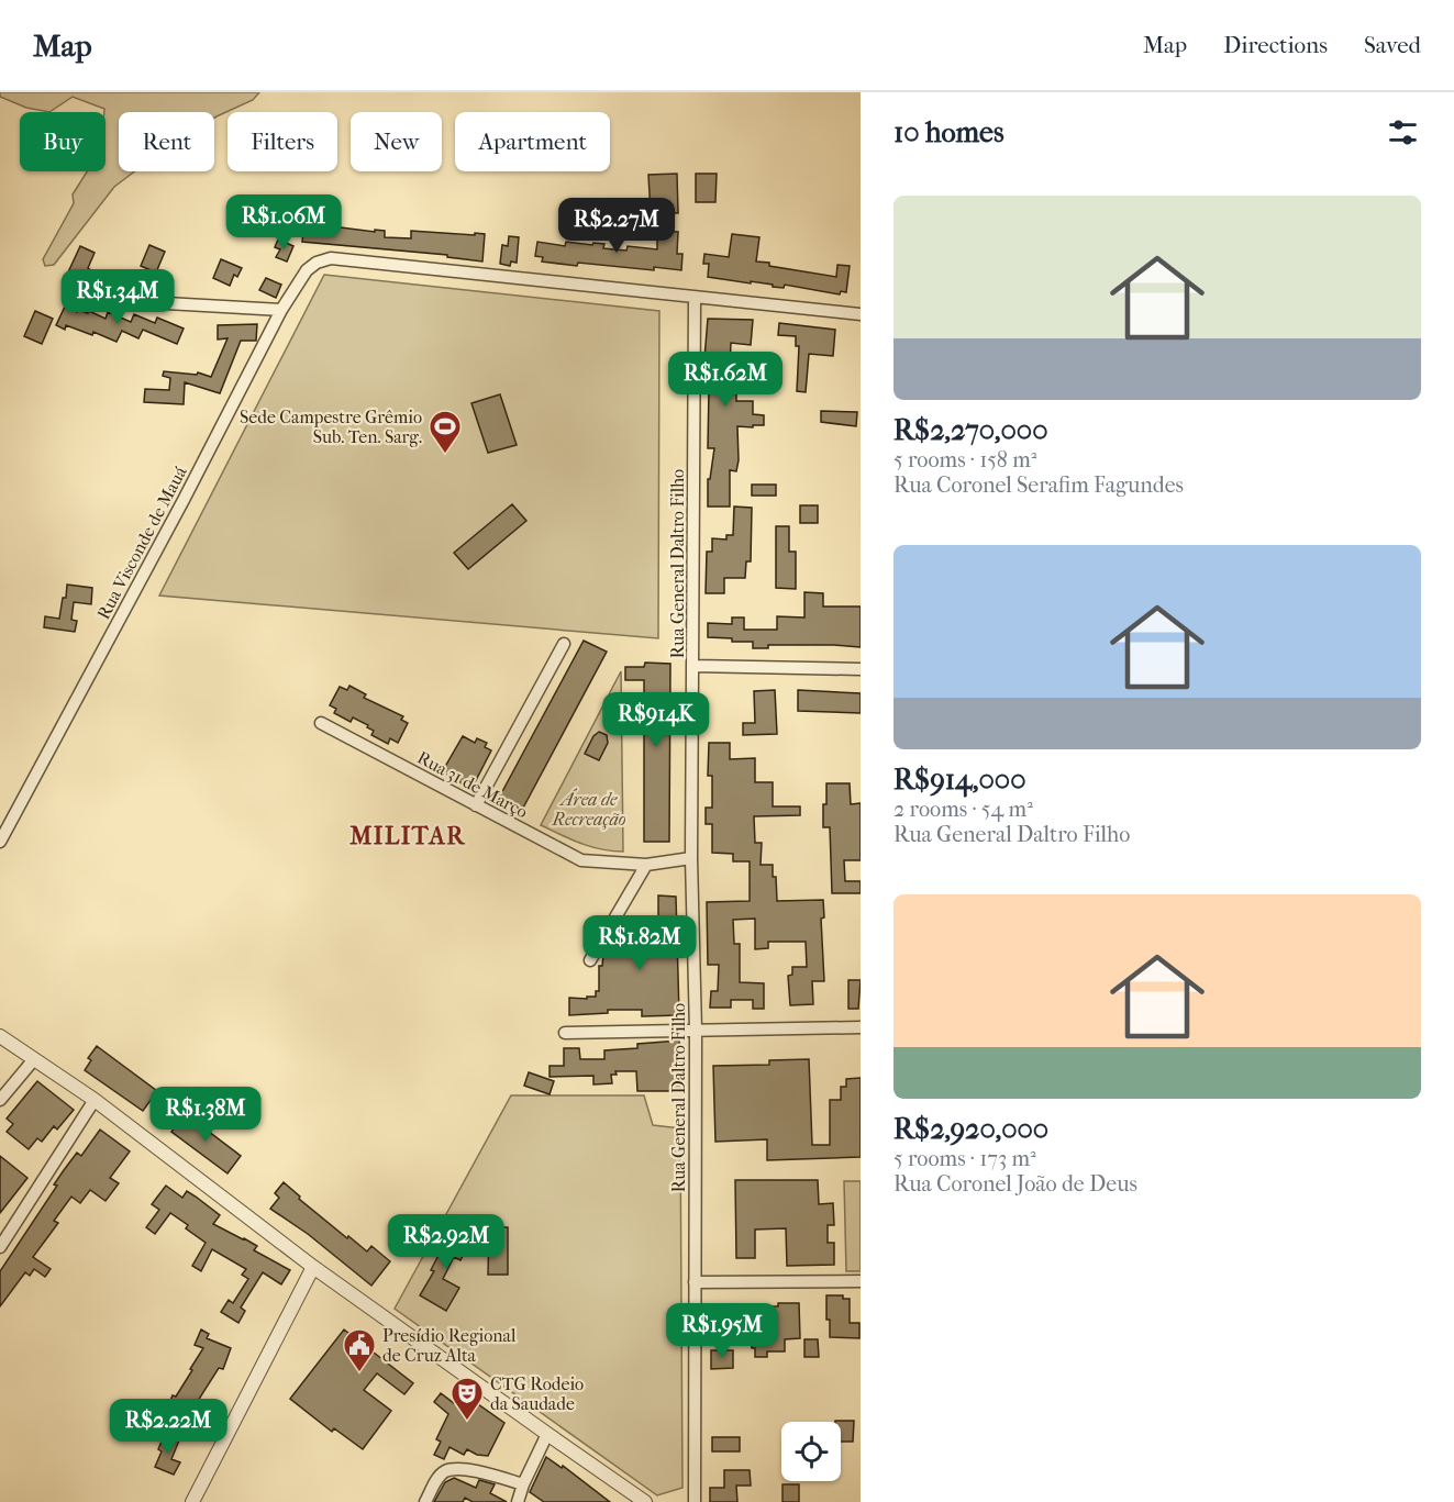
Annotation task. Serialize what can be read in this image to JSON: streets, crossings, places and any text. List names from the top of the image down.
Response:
{
  "streets": {
    "street": ["Rua Visconde de Mauá", "Rua General Daltro Filho", "Rua 31 de Março"]
  },
  "crossings": [
    ["Rua Visconde de Mauá", "Rua General Daltro Filho"],
    ["Rua General Daltro Filho", "Rua 31 de Março"]
  ],
  "districts": ["MILITAR"],
  "parks": ["Área de Recreação"],
  "places": {
    "sports": ["Sede Campestre Grêmio Sub. Ten. Sarg."],
    "public building": ["Presídio Regional de Cruz Alta"],
    "theatre": ["CTG Rodeio da Saudade"]
  },
  "page": {
    "header": "Map",
    "nav": ["Map", "Directions", "Saved"],
    "heading": "10 homes",
    "chip": [
      "Buy",
      "Rent",
      "Filters",
      "New",
      "Apartment"
    ],
    "list": [
      {
        "name": "R$2,270,000",
        "note": "5 rooms · 158 m² · Rua Coronel Serafim Fagundes"
      },
      {
        "name": "R$914,000",
        "note": "2 rooms · 54 m² · Rua General Daltro Filho"
      },
      {
        "name": "R$2,920,000",
        "note": "5 rooms · 173 m² · Rua Coronel João de Deus"
      }
    ],
    "price": [
      "R$1.06M",
      "R$2.27M",
      "R$1.34M",
      "R$1.62M",
      "R$914K",
      "R$1.82M",
      "R$1.38M",
      "R$2.92M",
      "R$1.95M",
      "R$2.22M"
    ]
  }
}
